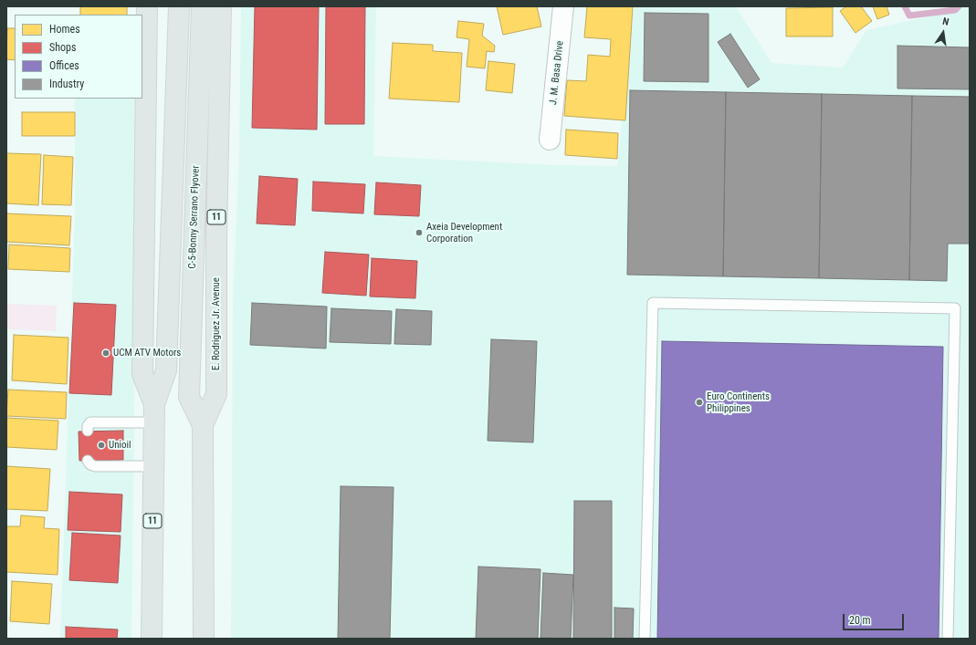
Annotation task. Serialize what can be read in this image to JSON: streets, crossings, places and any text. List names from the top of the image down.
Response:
{
  "streets": {
    "main road": ["C-5-Bonny Serrano Flyover", "11", "E. Rodriguez Jr. Avenue"],
    "street": ["J. M. Basa Drive"]
  },
  "crossings": [
    ["C-5-Bonny Serrano Flyover", "E. Rodriguez Jr. Avenue"]
  ],
  "places": [
    "Axeia Development Corporation",
    "UCM ATV Motors",
    "Euro Continents Philippines",
    "Unioil"
  ],
  "legend": [
    "Homes",
    "Shops",
    "Offices",
    "Industry"
  ],
  "scale_bar": "20 m",
  "north": "top"
}
